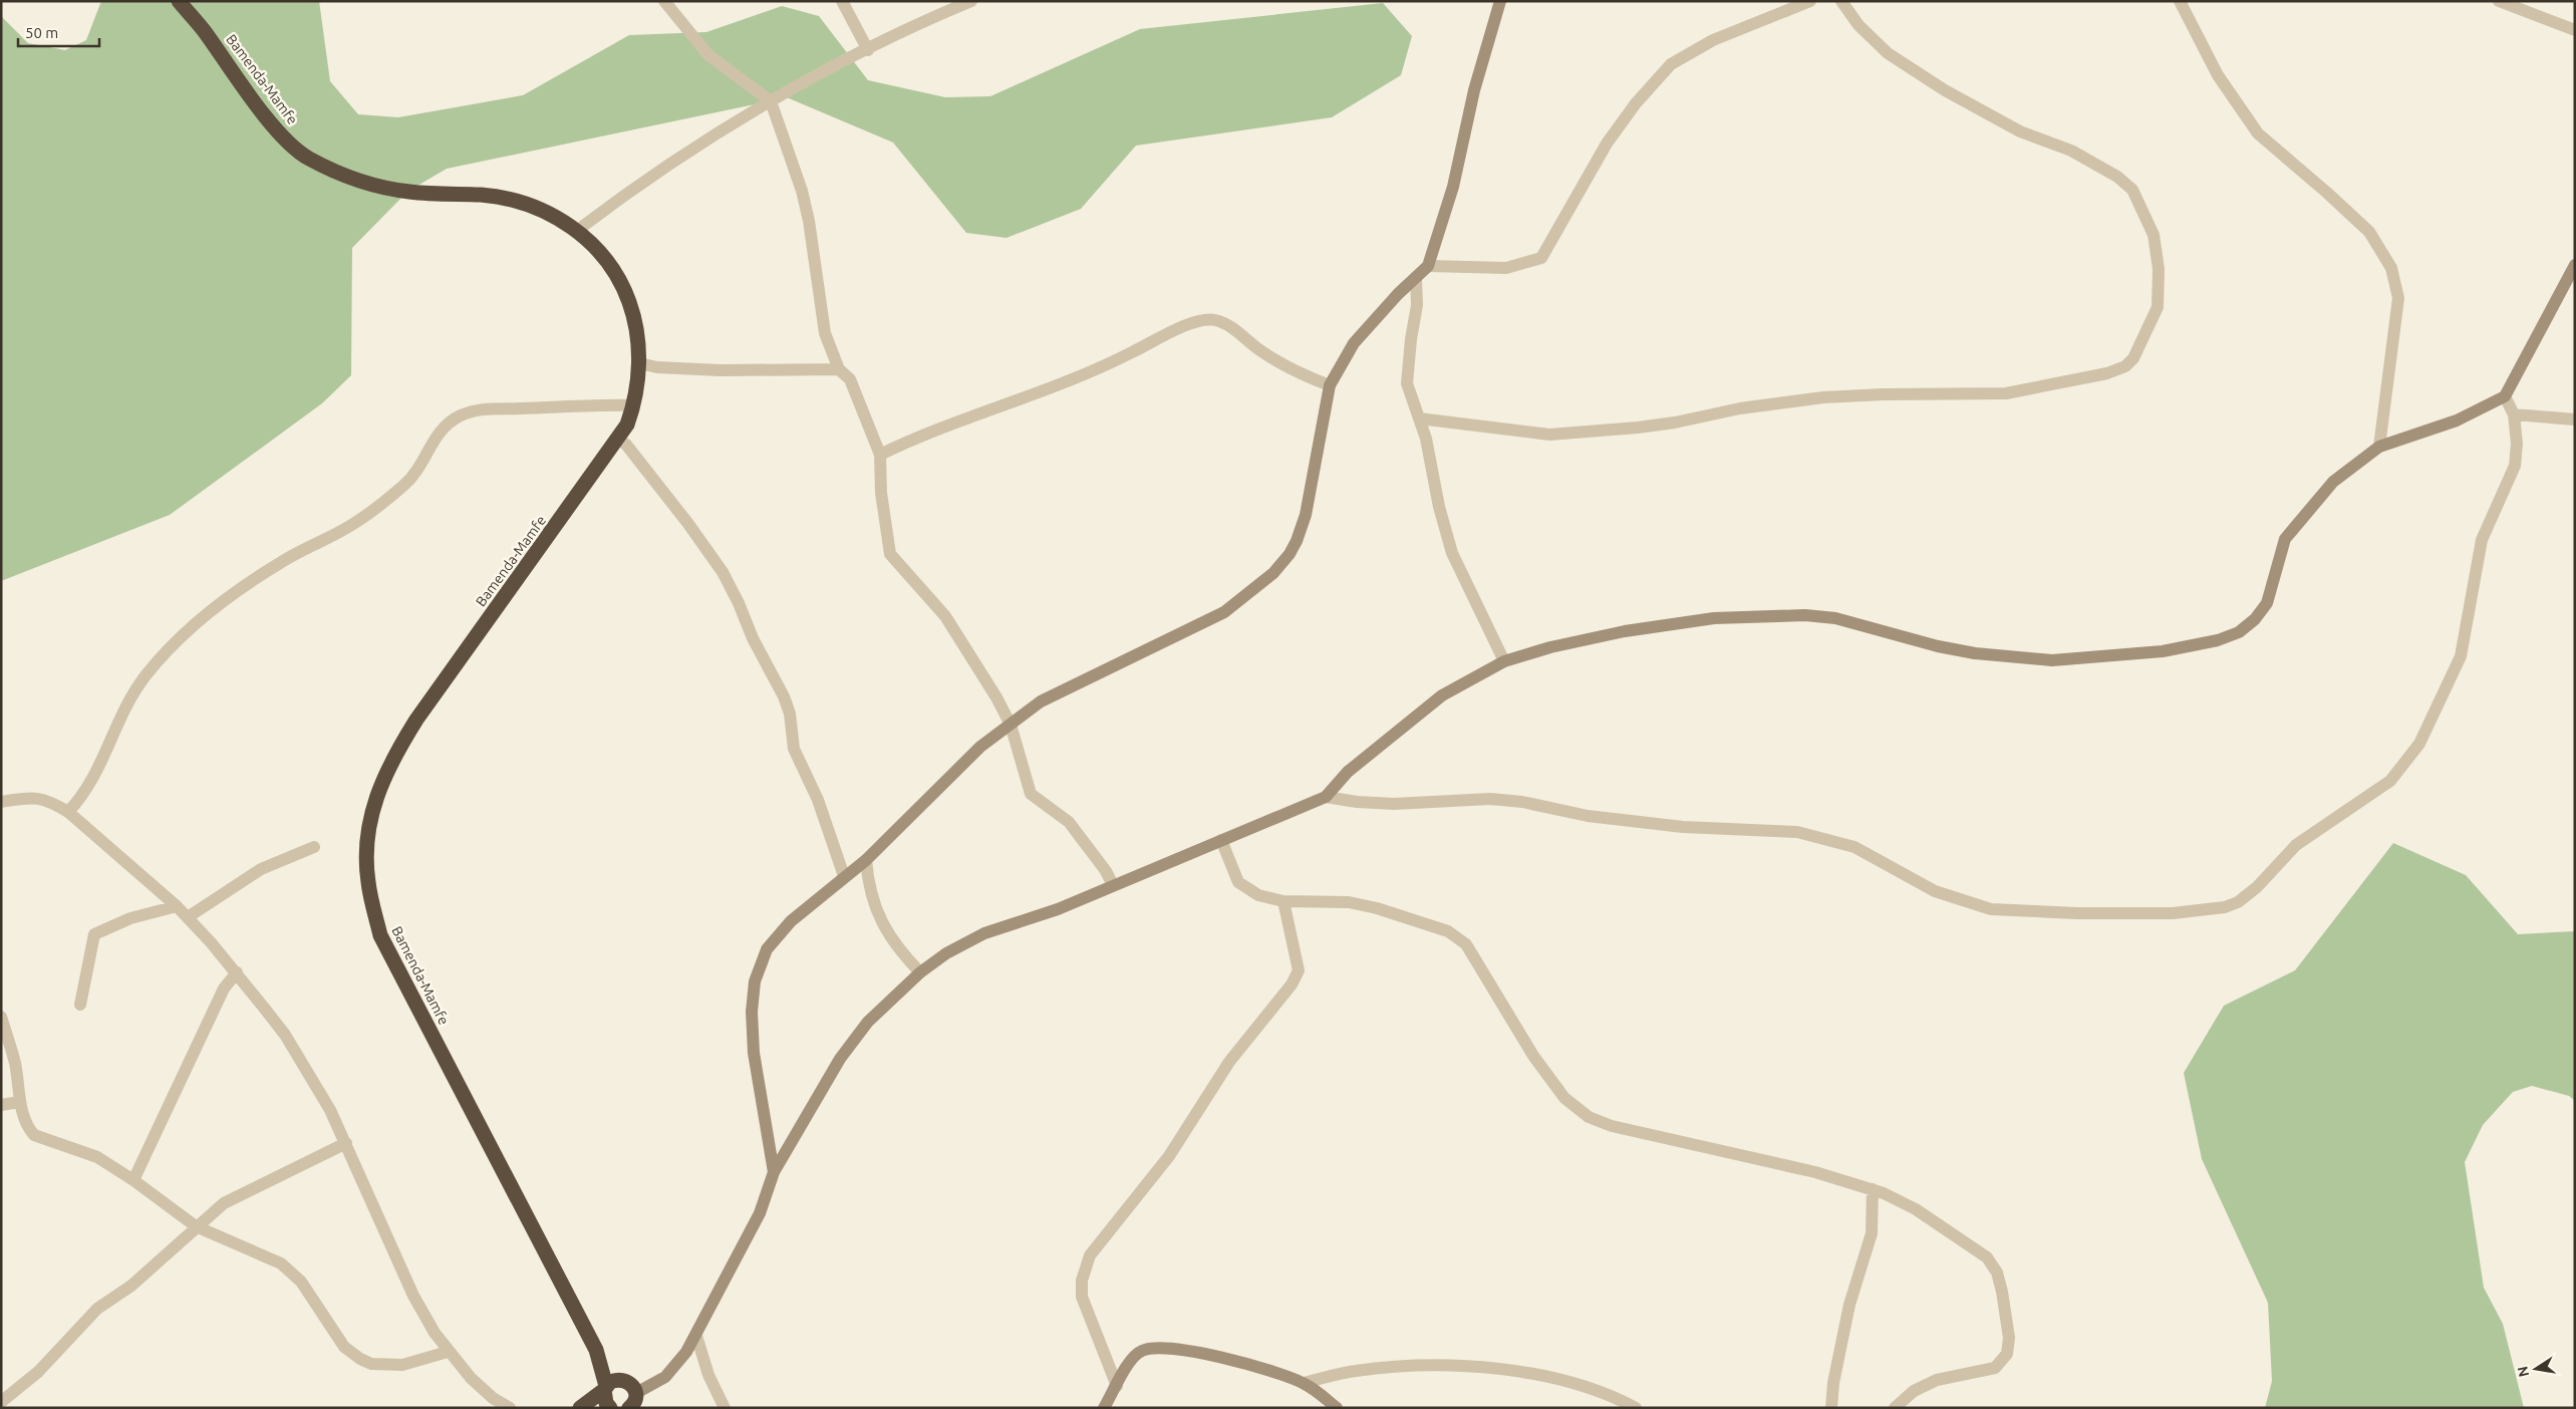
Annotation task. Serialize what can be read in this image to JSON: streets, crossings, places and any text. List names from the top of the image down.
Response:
{
  "streets": {
    "highway": ["Bamenda-Mamfe"]
  },
  "scale_bar": "50 m",
  "north": "left"
}
